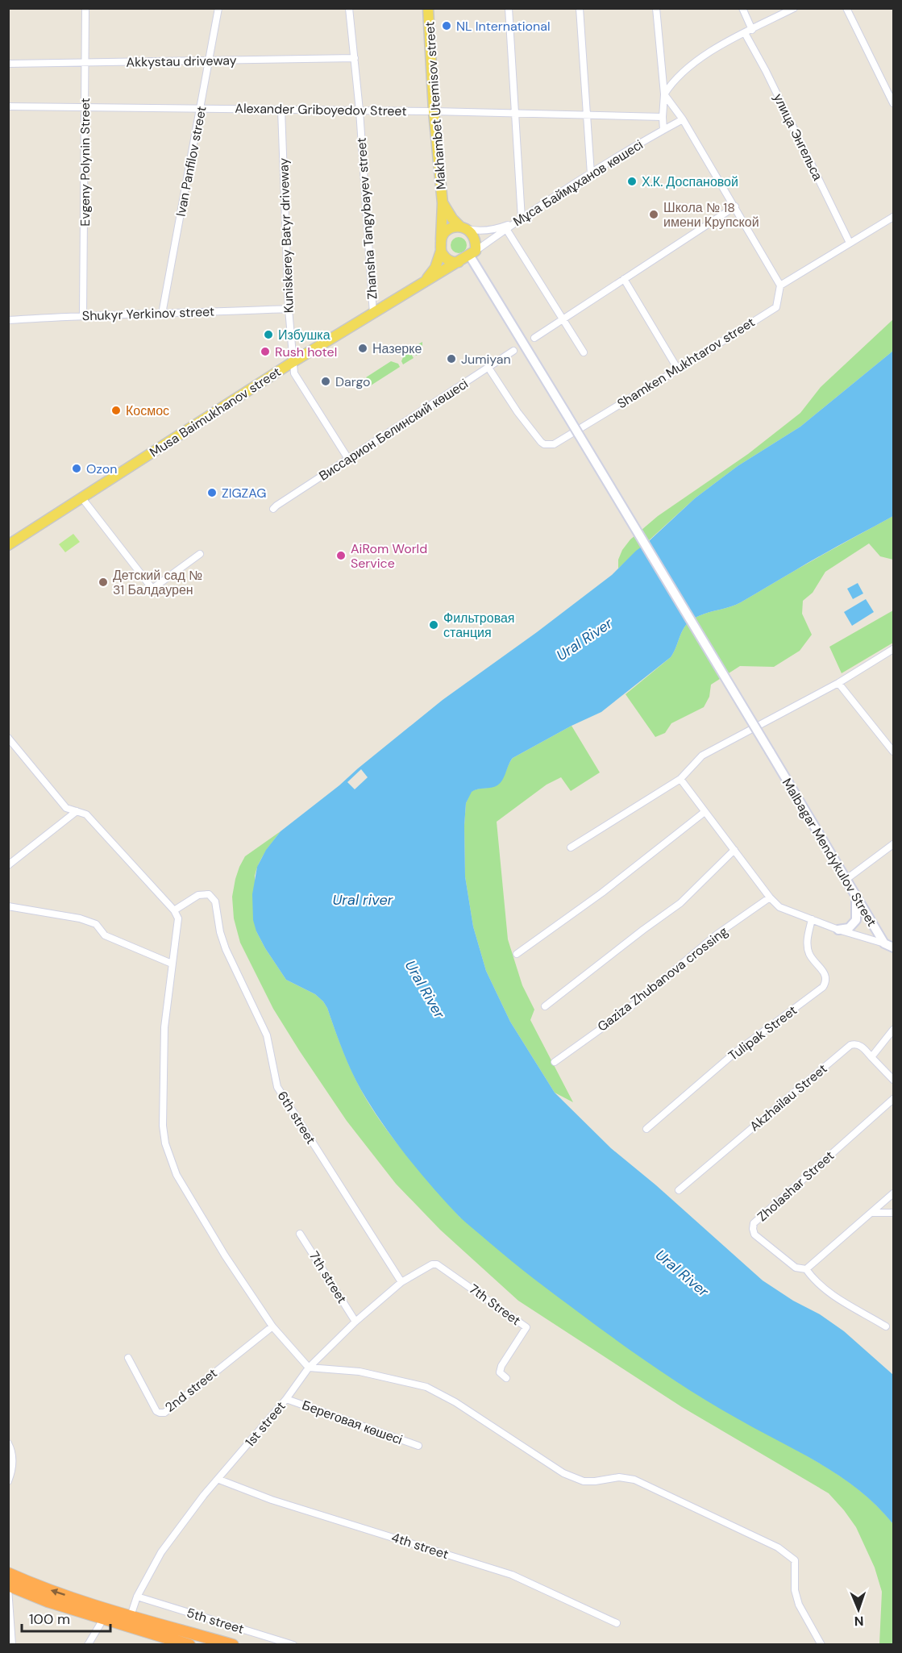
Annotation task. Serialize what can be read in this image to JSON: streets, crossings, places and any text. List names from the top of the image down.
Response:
{
  "streets": {
    "main road": ["Makhambet Utemisov street", "Musa Baimukhanov street", "Malbagar Mendykulov Street"],
    "street": [
      "Akkystau driveway",
      "Alexander Griboyedov Street",
      "улица Энгельса",
      "Ivan Panfilov street",
      "Evgeny Polynin Street",
      "Мұса Баймұханов көшесі",
      "Zhansha Tangybayev street",
      "Kuniskerey Batyr driveway",
      "Shukyr Yerkinov street",
      "Shamken Mukhtarov street",
      "Виссарион Белинский көшесі",
      "Gaziza Zhubanova crossing",
      "Tulipak Street",
      "Akzhailau Street",
      "6th street",
      "Zholashar Street",
      "7th street",
      "7th Street",
      "2nd street",
      "Береговая көшесі",
      "1st street",
      "4th street",
      "5th street"
    ]
  },
  "crossings": [
    ["Akkystau driveway", "Ivan Panfilov street"],
    ["Akkystau driveway", "Evgeny Polynin Street"],
    ["Akkystau driveway", "Zhansha Tangybayev street"],
    ["Makhambet Utemisov street", "Alexander Griboyedov Street"],
    ["Makhambet Utemisov street", "Мұса Баймұханов көшесі"],
    ["Makhambet Utemisov street", "Malbagar Mendykulov Street"],
    ["Alexander Griboyedov Street", "Ivan Panfilov street"],
    ["Alexander Griboyedov Street", "Evgeny Polynin Street"],
    ["Alexander Griboyedov Street", "Zhansha Tangybayev street"],
    ["Alexander Griboyedov Street", "Kuniskerey Batyr driveway"],
    ["Ivan Panfilov street", "Shukyr Yerkinov street"],
    ["Evgeny Polynin Street", "Shukyr Yerkinov street"],
    ["Zhansha Tangybayev street", "Musa Baimukhanov street"],
    ["Kuniskerey Batyr driveway", "Shukyr Yerkinov street"],
    ["Kuniskerey Batyr driveway", "Musa Baimukhanov street"],
    ["Kuniskerey Batyr driveway", "Виссарион Белинский көшесі"],
    ["Shamken Mukhtarov street", "Виссарион Белинский көшесі"],
    ["6th street", "1st street"],
    ["7th street", "1st street"],
    ["7th Street", "1st street"],
    ["Береговая көшесі", "1st street"],
    ["1st street", "4th street"],
    ["1st street", "5th street"]
  ],
  "water": ["Ural River", "Ural river"],
  "places": [
    "NL International",
    "Х.К. Доспановой",
    "Школа № 18 имени Крупской",
    "Избушка",
    "Назерке",
    "Rush hotel",
    "Jumiyan",
    "Dargo",
    "Космос",
    "Ozon",
    "ZIGZAG",
    "AiRom World Service",
    "Детский сад № 31 Балдаурен",
    "Фильтровая станция"
  ],
  "scale_bar": "100 m",
  "north": "bottom"
}
